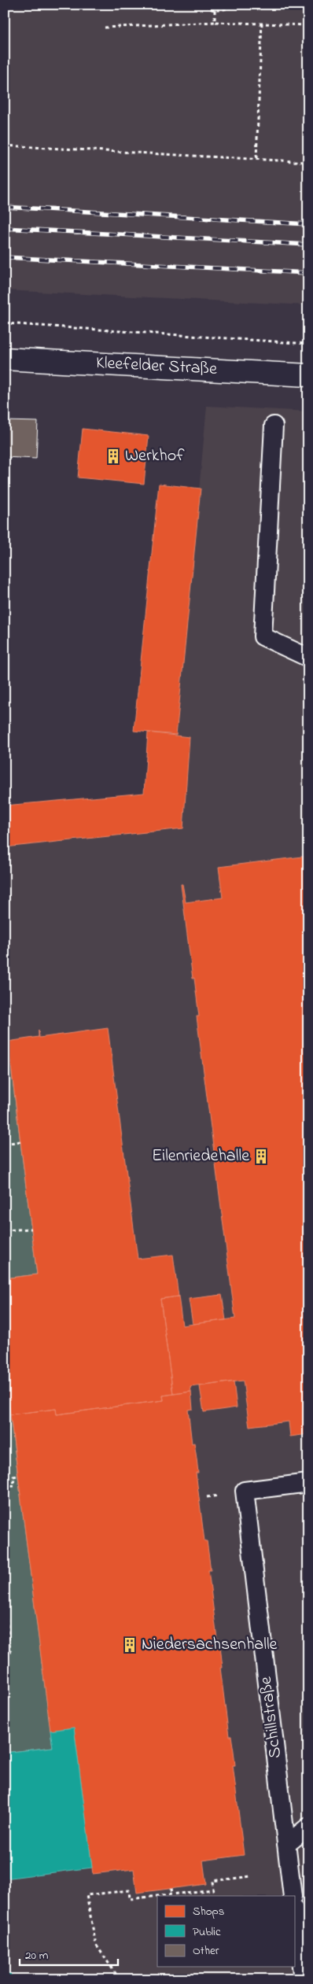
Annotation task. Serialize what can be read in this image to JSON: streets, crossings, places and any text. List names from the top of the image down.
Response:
{
  "streets": {
    "street": ["Kleefelder Straße"],
    "lane": ["Schillstraße"]
  },
  "places": {
    "building": ["Werkhof", "Eilenriedehalle", "Niedersachsenhalle"]
  },
  "legend": ["Shops", "Public", "Other"],
  "scale_bar": "20 m"
}
